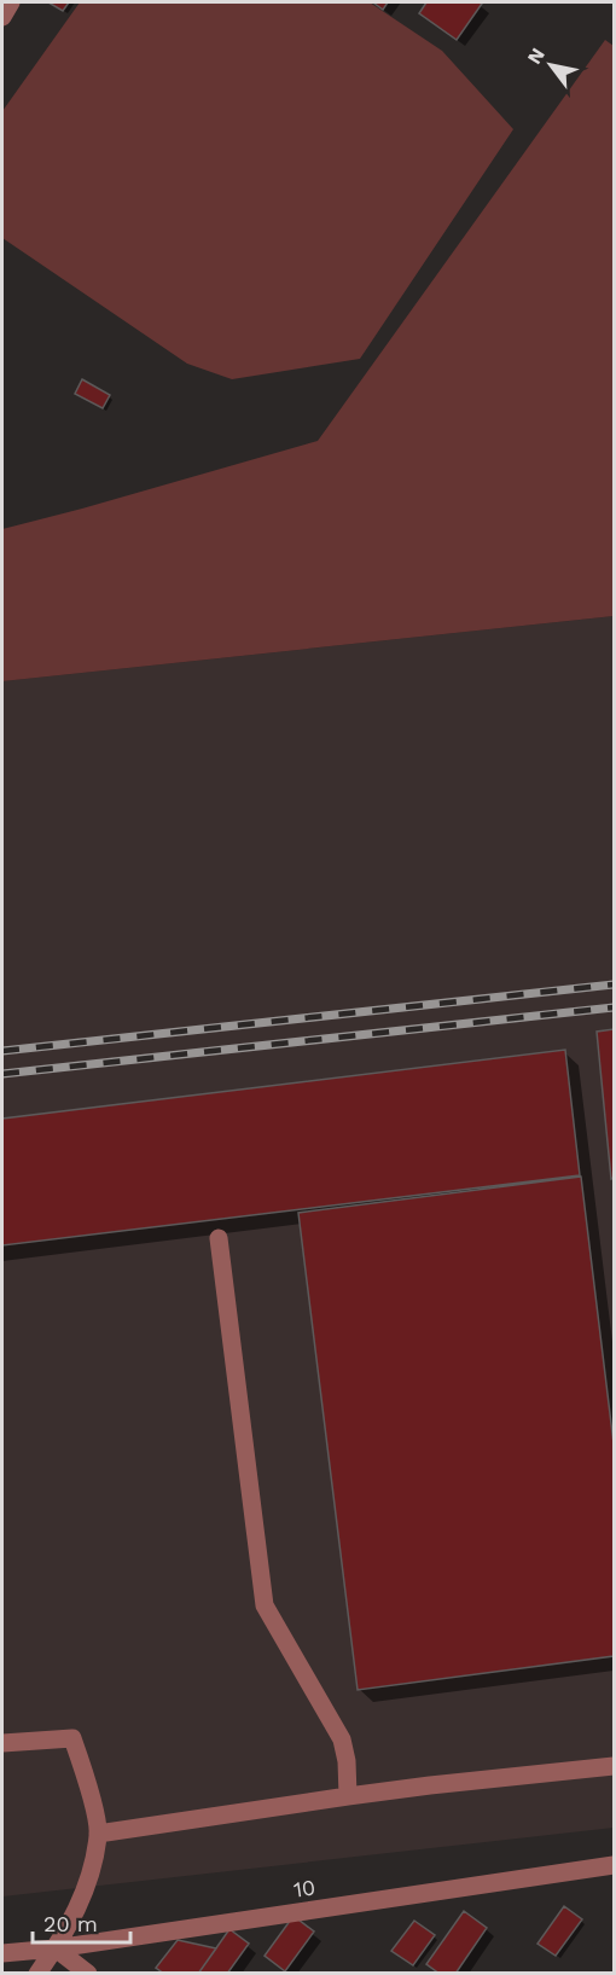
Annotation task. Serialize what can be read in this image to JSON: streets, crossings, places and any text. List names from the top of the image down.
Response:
{
  "streets": {
    "street": ["10"]
  },
  "scale_bar": "20 m",
  "north": "top left"
}
